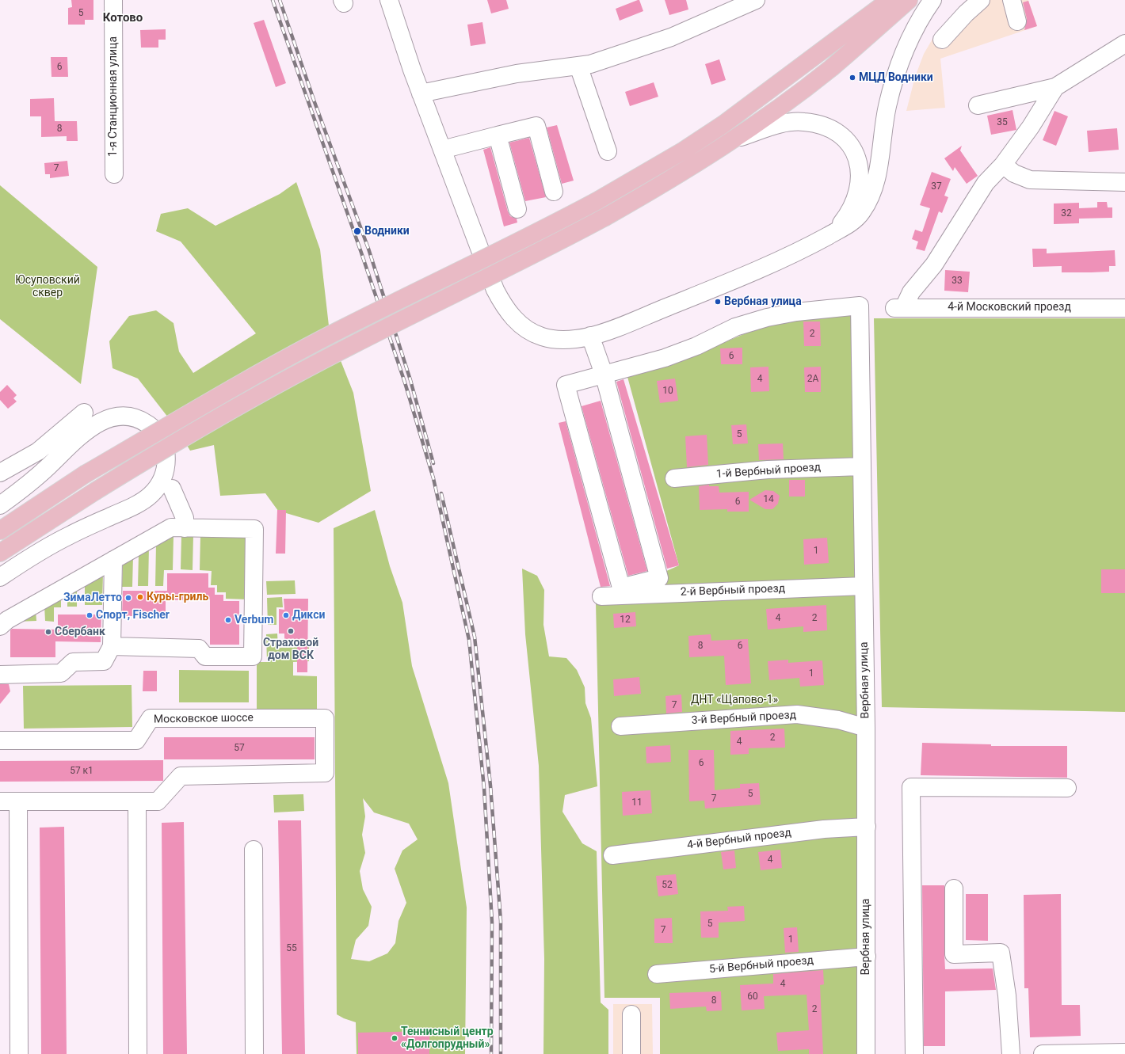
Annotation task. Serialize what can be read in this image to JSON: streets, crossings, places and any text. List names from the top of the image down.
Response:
{
  "streets": {
    "street": [
      "1-я Станционная улица",
      "4-й Московский проезд",
      "1-й Вербный проезд",
      "2-й Вербный проезд",
      "Вербная улица",
      "3-й Вербный проезд",
      "Московское шоссе",
      "4-й Вербный проезд",
      "5-й Вербный проезд"
    ]
  },
  "crossings": [
    ["1-й Вербный проезд", "Вербная улица"],
    ["2-й Вербный проезд", "Вербная улица"],
    ["Вербная улица", "3-й Вербный проезд"],
    ["Вербная улица", "4-й Вербный проезд"],
    ["Вербная улица", "5-й Вербный проезд"]
  ],
  "districts": ["Котово"],
  "parks": ["Юсуповский сквер", "ДНТ «Щапово-1»"],
  "places": [
    "МЦД Водники",
    "Водники",
    "Вербная улица",
    "Куры-гриль",
    "ЗимаЛетто",
    "Спорт, Fischer",
    "Дикси",
    "Verbum",
    "Страховой дом ВСК",
    "Сбербанк",
    "Теннисный центр «Долгопрудный»"
  ],
  "house_numbers": [
    "5",
    "6",
    "35",
    "8",
    "7",
    "37",
    "32",
    "33",
    "2",
    "6",
    "4",
    "2А",
    "10",
    "5",
    "14",
    "6",
    "1",
    "4",
    "2",
    "12",
    "8",
    "6",
    "1",
    "7",
    "2",
    "4",
    "57",
    "6",
    "57 к1",
    "5",
    "7",
    "11",
    "4",
    "52",
    "5",
    "7",
    "1",
    "55",
    "4",
    "60",
    "8",
    "2"
  ]
}
